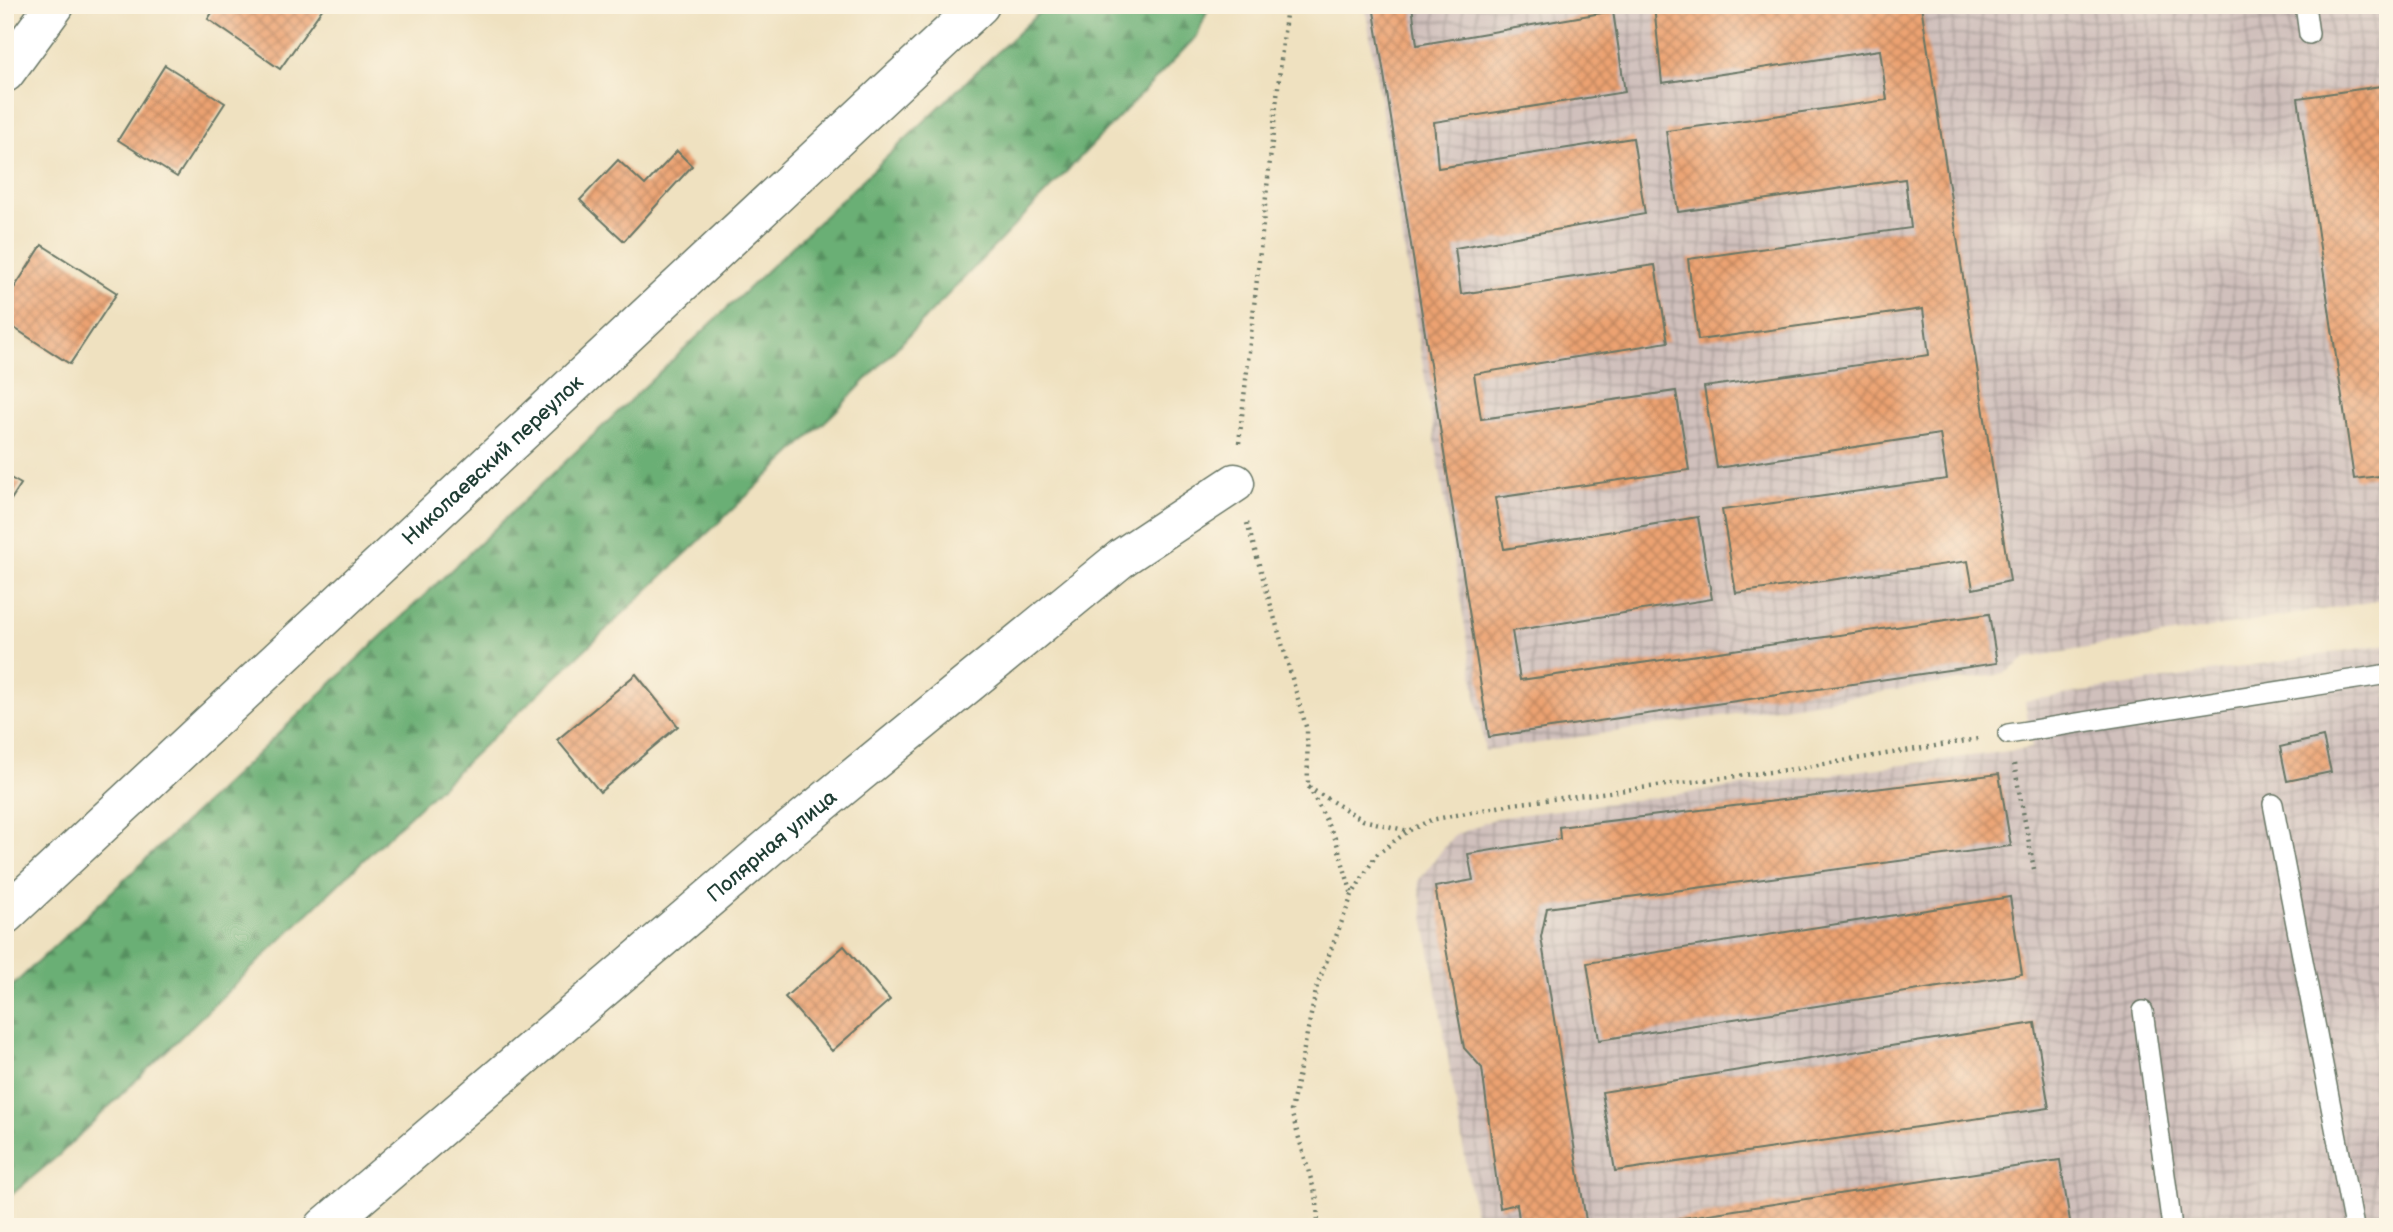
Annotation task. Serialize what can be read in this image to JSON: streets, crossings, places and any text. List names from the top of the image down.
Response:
{
  "streets": {
    "street": ["Николаевский переулок", "Полярная улица"]
  }
}
